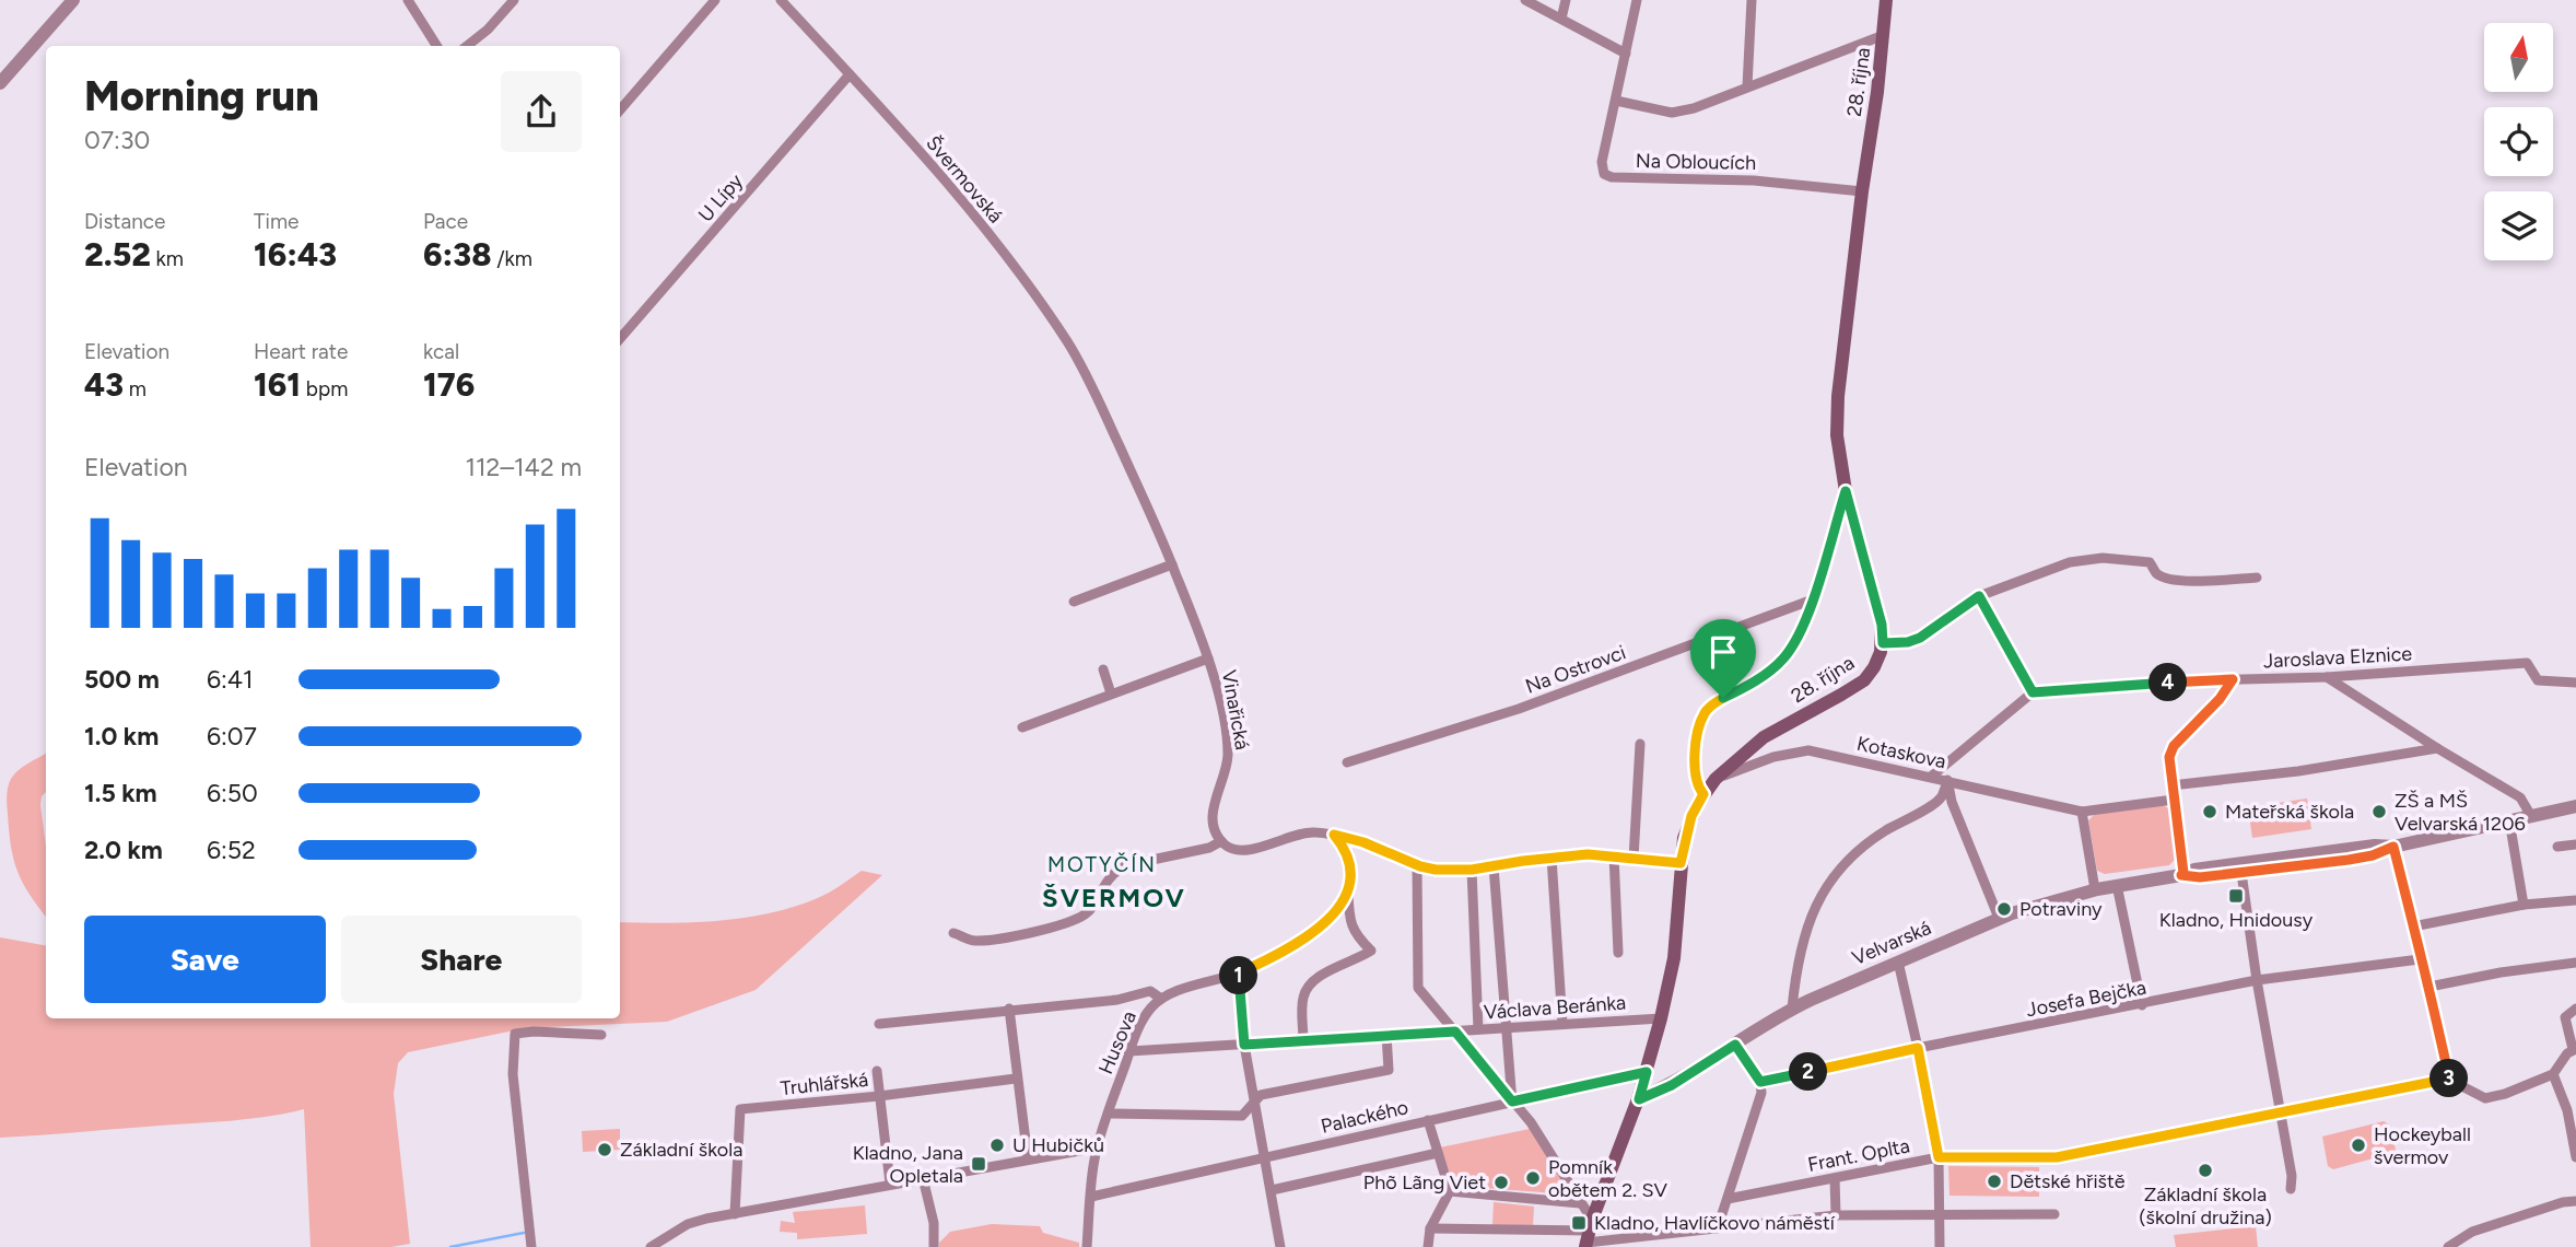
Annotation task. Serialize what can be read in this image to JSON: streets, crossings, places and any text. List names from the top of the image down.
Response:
{
  "streets": {
    "main road": ["28. října"],
    "street": [
      "Na Obloucích",
      "Švermovská",
      "U Lípy",
      "Jaroslava Elznice",
      "Na Ostrovci",
      "Vinařická",
      "Kotaskova",
      "Velvarská",
      "Josefa Bejčka",
      "Václava Beránka",
      "Husova",
      "Truhlářská",
      "Palackého",
      "Frant. Oplta"
    ]
  },
  "crossings": [
    ["28. října", "Na Obloucích"],
    ["28. října", "Kotaskova"],
    ["28. října", "Velvarská"],
    ["28. října", "Václava Beránka"],
    ["28. října", "Palackého"],
    ["Švermovská", "U Lípy"],
    ["Švermovská", "Vinařická"],
    ["Václava Beránka", "Husova"],
    ["Husova", "Palackého"]
  ],
  "districts": ["MOTYČÍN", "ŠVERMOV"],
  "places": {
    "other": [
      "Mateřská škola",
      "ZŠ a MŠ Velvarská 1206",
      "Potraviny",
      "U Hubičků",
      "Hockeyball švermov",
      "Základní škola",
      "Základní škola (školní družina)",
      "Pomník obětem 2. SV",
      "Dětské hřiště",
      "Phõ Lãng Viet"
    ],
    "transit": ["Kladno, Hnidousy", "Kladno, Jana Opletala", "Kladno, Havlíčkovo náměstí"]
  },
  "north": "top",
  "page": {
    "heading": ["Morning run", "07:30"],
    "stats": [
      ["Distance", "2.52 km"],
      ["Time", "16:43"],
      ["Pace", "6:38 /km"],
      ["Elevation", "43 m"],
      ["Heart rate", "161 bpm"],
      ["kcal", "176"]
    ],
    "chart": ["Elevation", "112–142 m"],
    "list": [
      {
        "name": "500 m",
        "note": "6:41"
      },
      {
        "name": "1.0 km",
        "note": "6:07"
      },
      {
        "name": "1.5 km",
        "note": "6:50"
      },
      {
        "name": "2.0 km",
        "note": "6:52"
      }
    ],
    "pins": [
      "4",
      "1",
      "2",
      "3"
    ],
    "buttons": ["Save", "Share"]
  }
}
